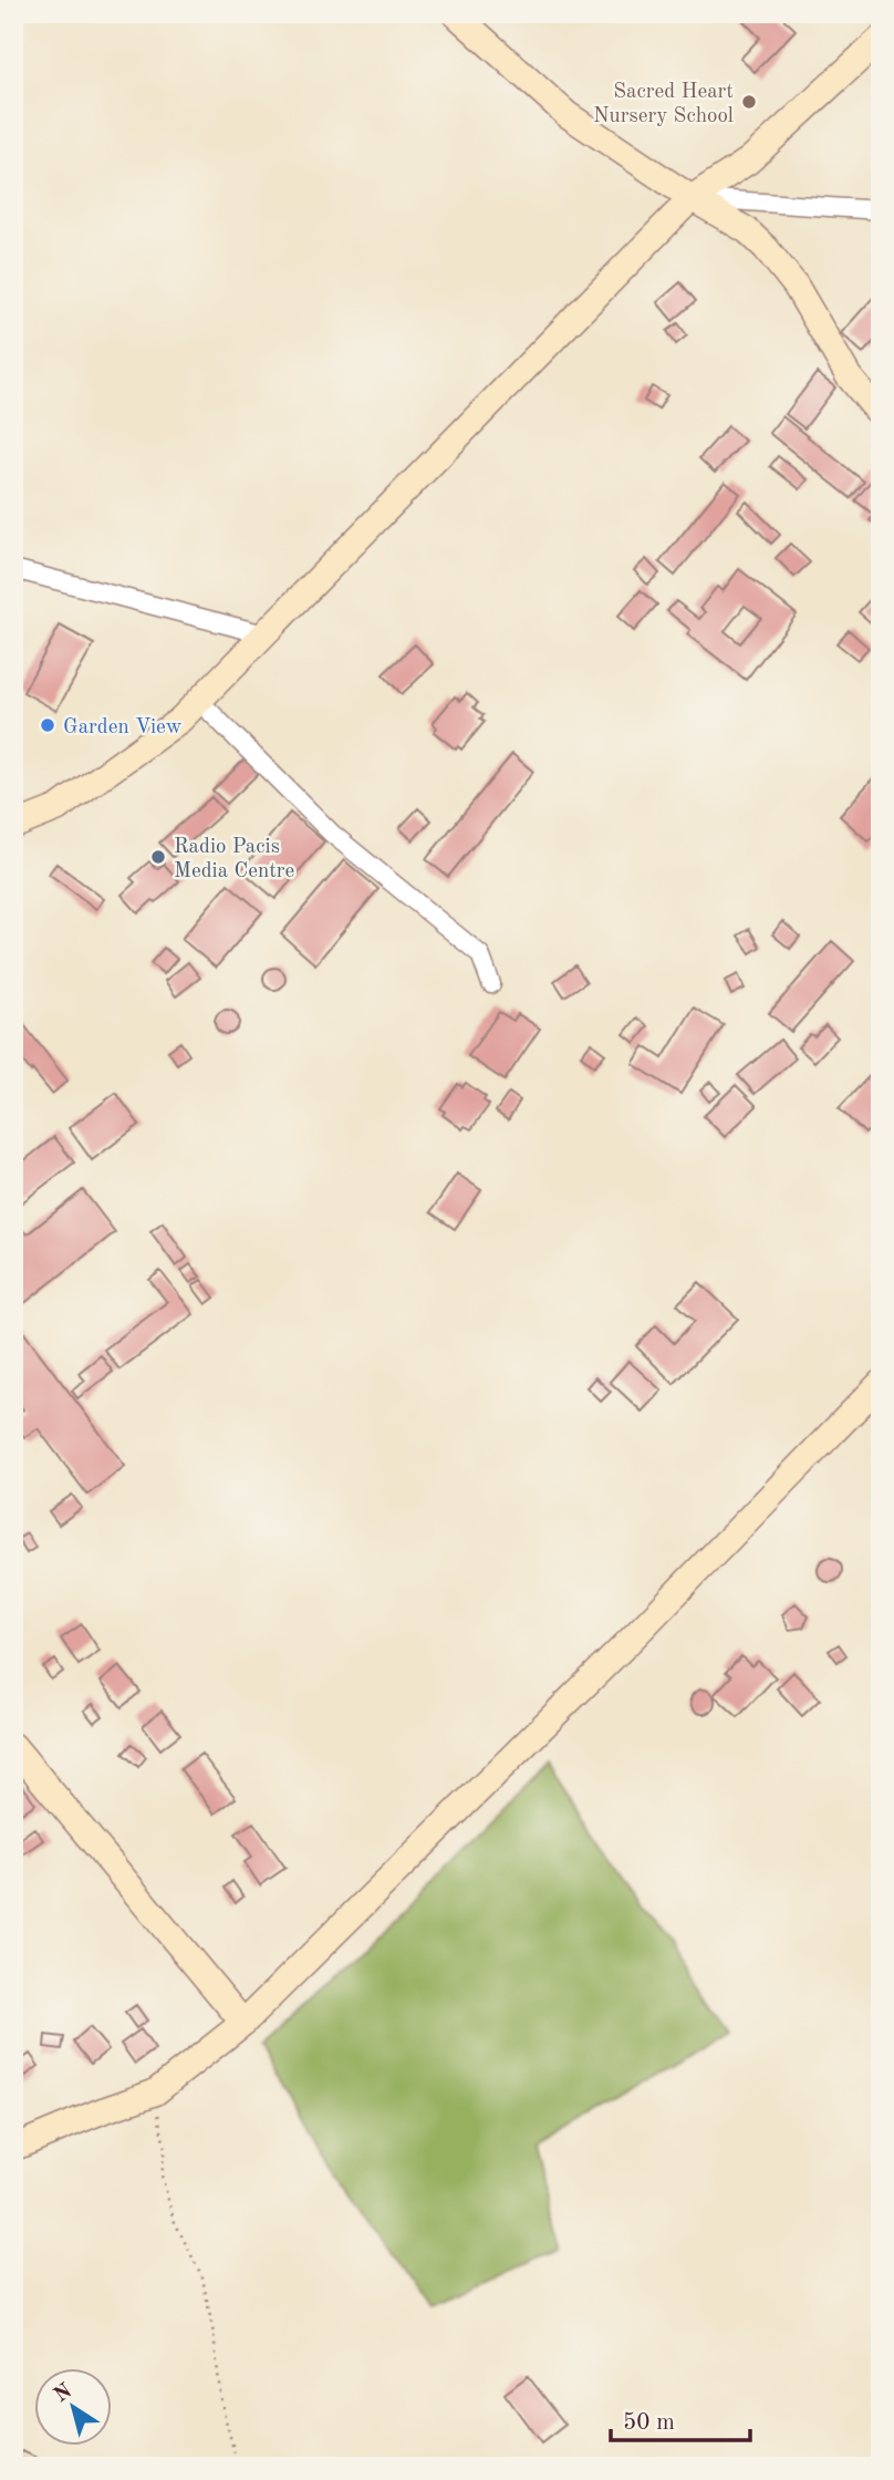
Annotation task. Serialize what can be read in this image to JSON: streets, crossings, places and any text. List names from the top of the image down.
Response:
{
  "places": ["Sacred Heart Nursery School", "Garden View", "Radio Pacis Media Centre"],
  "scale_bar": "50 m",
  "north": "top left"
}
